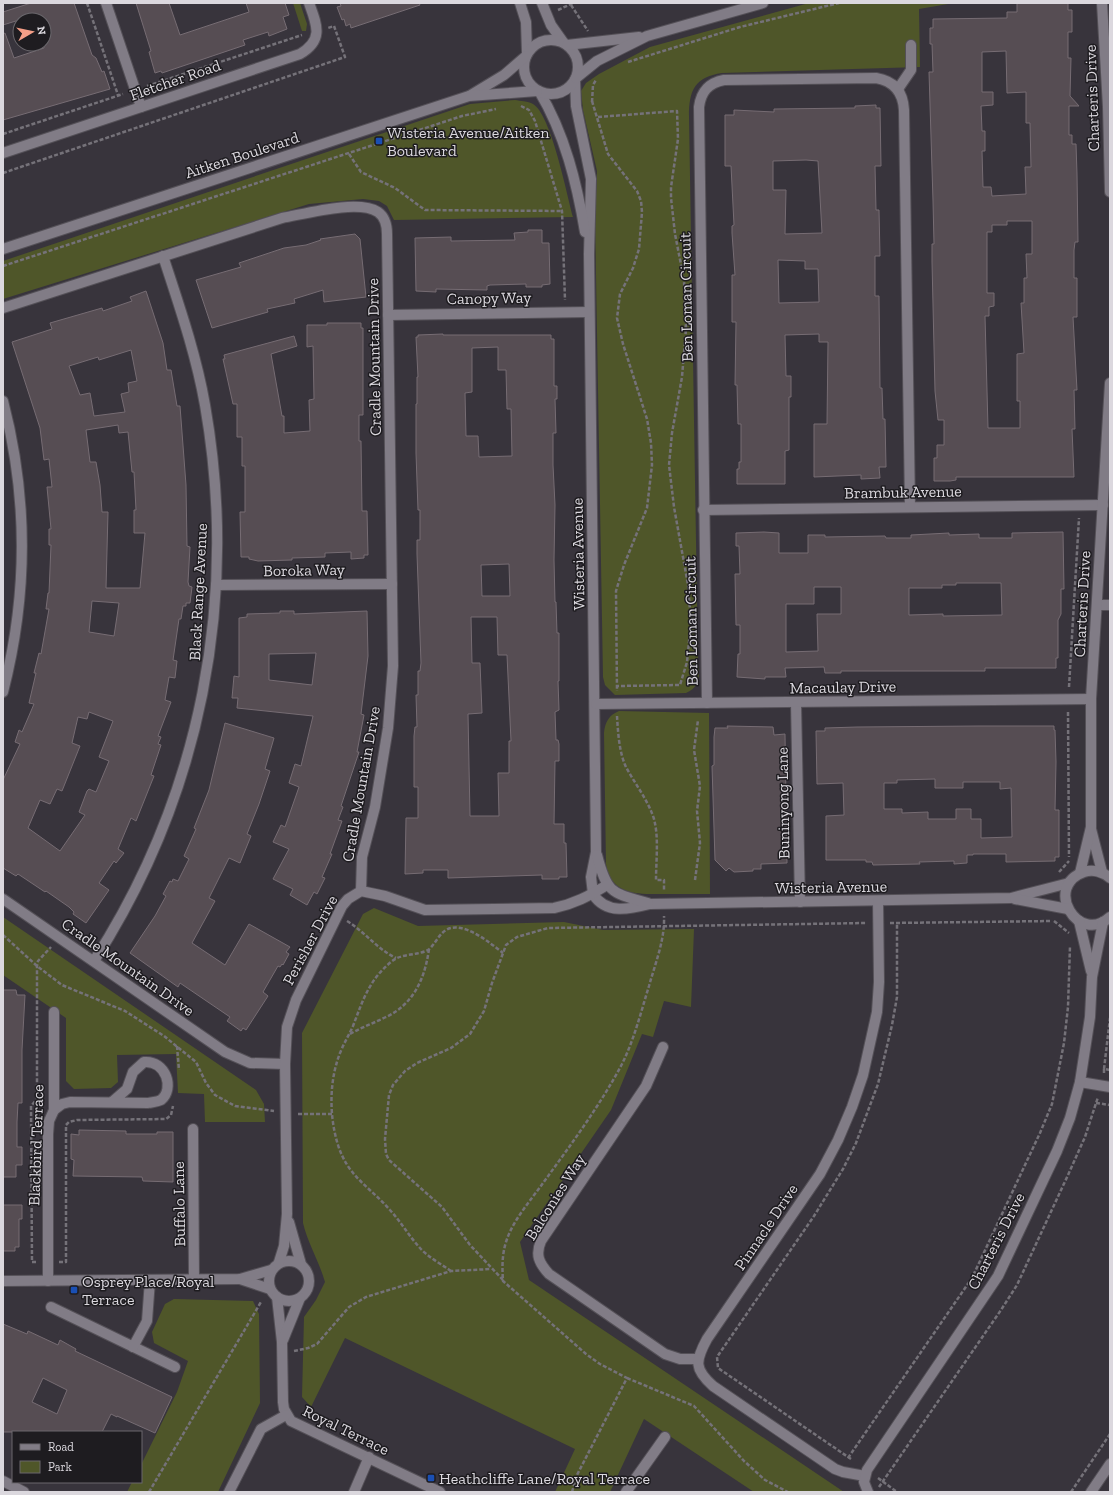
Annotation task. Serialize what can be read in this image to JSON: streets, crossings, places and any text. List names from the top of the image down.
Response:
{
  "streets": {
    "street": [
      "Fletcher Road",
      "Charteris Drive",
      "Aitken Boulevard",
      "Ben Loman Circuit",
      "Canopy Way",
      "Cradle Mountain Drive",
      "Brambuk Avenue",
      "Wisteria Avenue",
      "Boroka Way",
      "Black Range Avenue",
      "Macaulay Drive",
      "Buninyong Lane",
      "Perisher Drive",
      "Blackbird Terrace",
      "Balconies Way",
      "Buffalo Lane",
      "Pinnacle Drive",
      "Royal Terrace"
    ]
  },
  "crossings": [
    ["Charteris Drive", "Brambuk Avenue"],
    ["Charteris Drive", "Macaulay Drive"],
    ["Aitken Boulevard", "Wisteria Avenue"],
    ["Ben Loman Circuit", "Brambuk Avenue"],
    ["Ben Loman Circuit", "Macaulay Drive"],
    ["Canopy Way", "Cradle Mountain Drive"],
    ["Canopy Way", "Wisteria Avenue"],
    ["Cradle Mountain Drive", "Boroka Way"],
    ["Cradle Mountain Drive", "Black Range Avenue"],
    ["Cradle Mountain Drive", "Perisher Drive"],
    ["Wisteria Avenue", "Macaulay Drive"],
    ["Wisteria Avenue", "Buninyong Lane"],
    ["Wisteria Avenue", "Perisher Drive"],
    ["Wisteria Avenue", "Pinnacle Drive"],
    ["Boroka Way", "Black Range Avenue"],
    ["Macaulay Drive", "Buninyong Lane"],
    ["Perisher Drive", "Royal Terrace"],
    ["Balconies Way", "Pinnacle Drive"]
  ],
  "places": {
    "transit": ["Wisteria Avenue/Aitken Boulevard", "Osprey Place/Royal Terrace", "Heathcliffe Lane/Royal Terrace"]
  },
  "legend": ["Road", "Park"],
  "north": "right"
}
